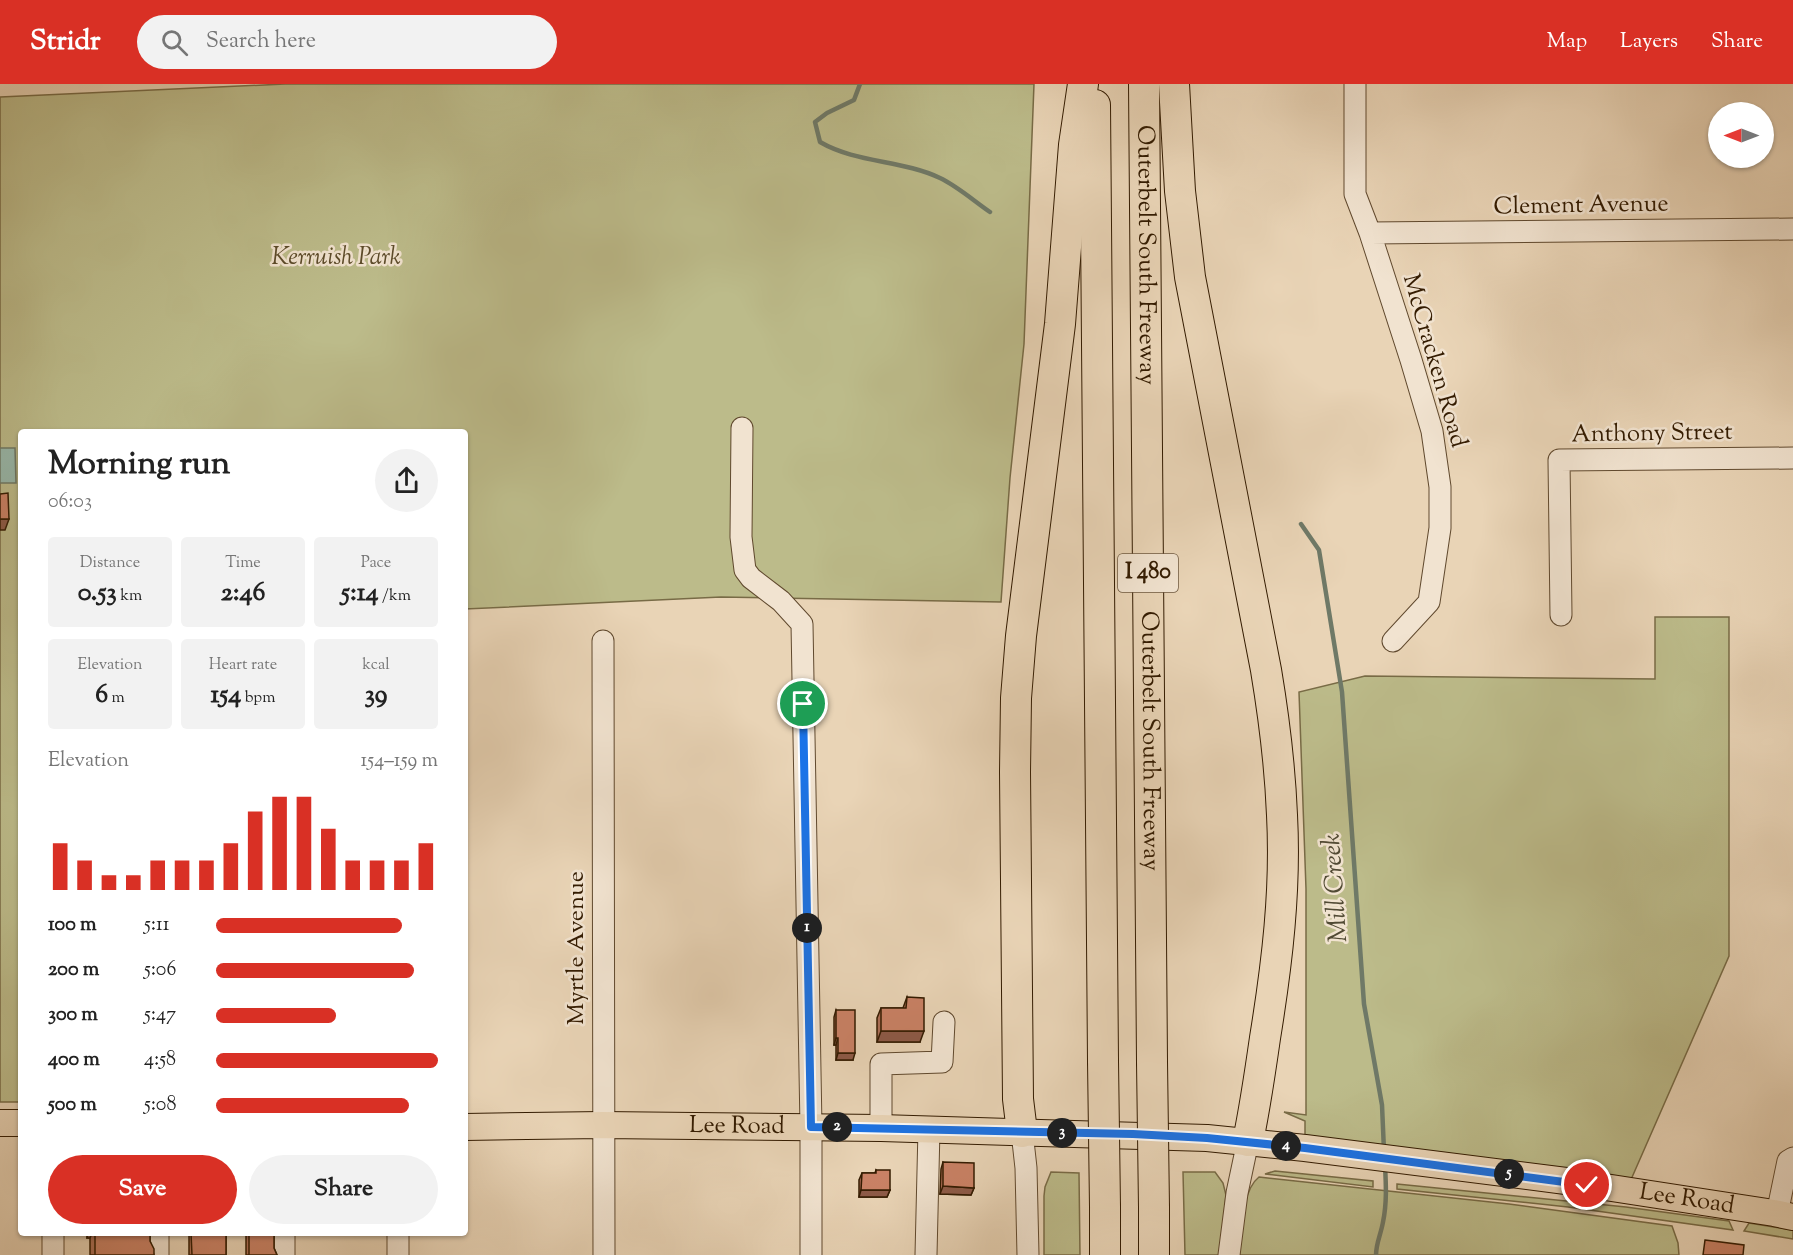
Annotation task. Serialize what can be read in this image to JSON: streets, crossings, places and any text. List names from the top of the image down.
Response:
{
  "streets": {
    "highway": ["Outerbelt South Freeway", "I 480"],
    "main road": ["Lee Road"],
    "street": [
      "Clement Avenue",
      "McCracken Road",
      "Anthony Street",
      "Myrtle Avenue"
    ]
  },
  "crossings": [
    ["Clement Avenue", "McCracken Road"],
    ["Myrtle Avenue", "Lee Road"]
  ],
  "water": ["Mill Creek"],
  "parks": ["Kerruish Park"],
  "north": "left",
  "page": {
    "header": "Stridr",
    "search": "Search here",
    "nav": ["Map", "Layers", "Share"],
    "heading": ["Morning run", "06:03"],
    "stats": [
      ["Distance", "0.53 km"],
      ["Time", "2:46"],
      ["Pace", "5:14 /km"],
      ["Elevation", "6 m"],
      ["Heart rate", "154 bpm"],
      ["kcal", "39"]
    ],
    "chart": ["Elevation", "154–159 m"],
    "list": [
      {
        "name": "100 m",
        "note": "5:11"
      },
      {
        "name": "200 m",
        "note": "5:06"
      },
      {
        "name": "300 m",
        "note": "5:47"
      },
      {
        "name": "400 m",
        "note": "4:58"
      },
      {
        "name": "500 m",
        "note": "5:08"
      }
    ],
    "pins": [
      "1",
      "2",
      "3",
      "4",
      "5"
    ],
    "buttons": ["Save", "Share"]
  }
}
